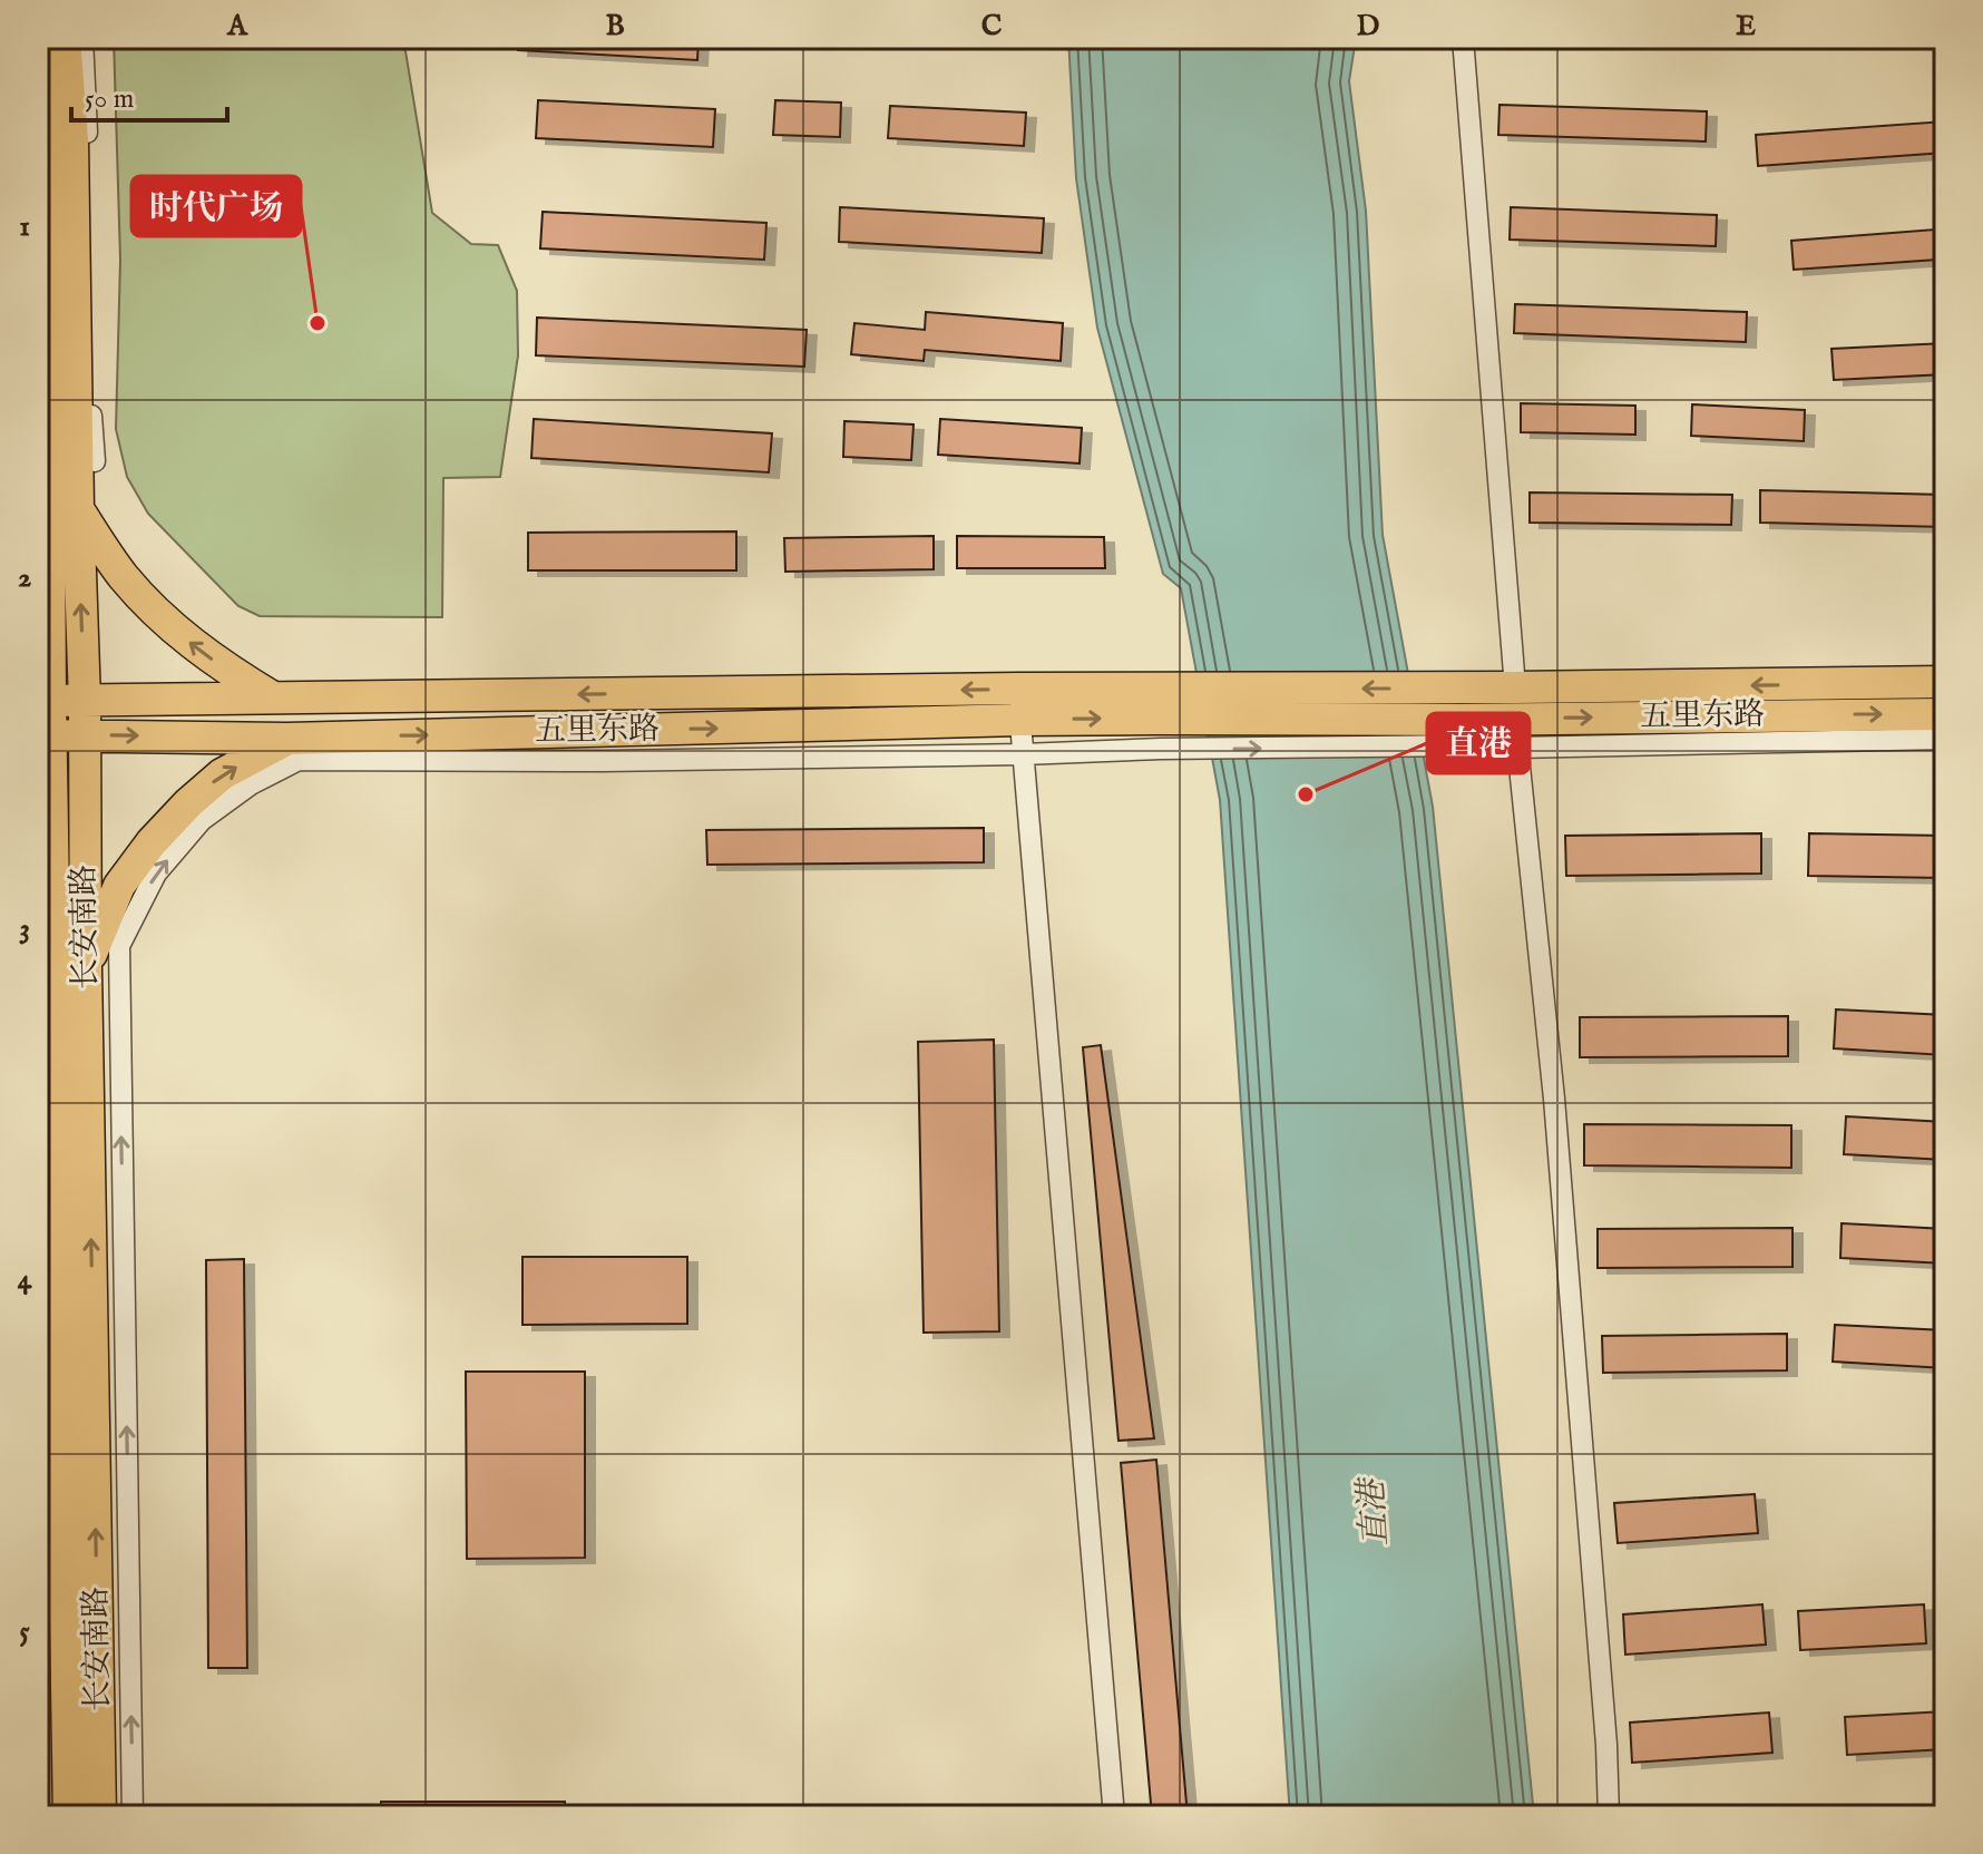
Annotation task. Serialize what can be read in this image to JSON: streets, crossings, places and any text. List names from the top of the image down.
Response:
{
  "streets": {
    "main road": ["五里东路", "长安南路"]
  },
  "crossings": [
    ["五里东路", "长安南路"]
  ],
  "water": ["直港"],
  "places": ["时代广场", "直港"],
  "scale_bar": "50 m",
  "grid": {
    "columns": [
      "A",
      "B",
      "C",
      "D",
      "E"
    ],
    "rows": [
      "1",
      "2",
      "3",
      "4",
      "5"
    ]
  }
}
